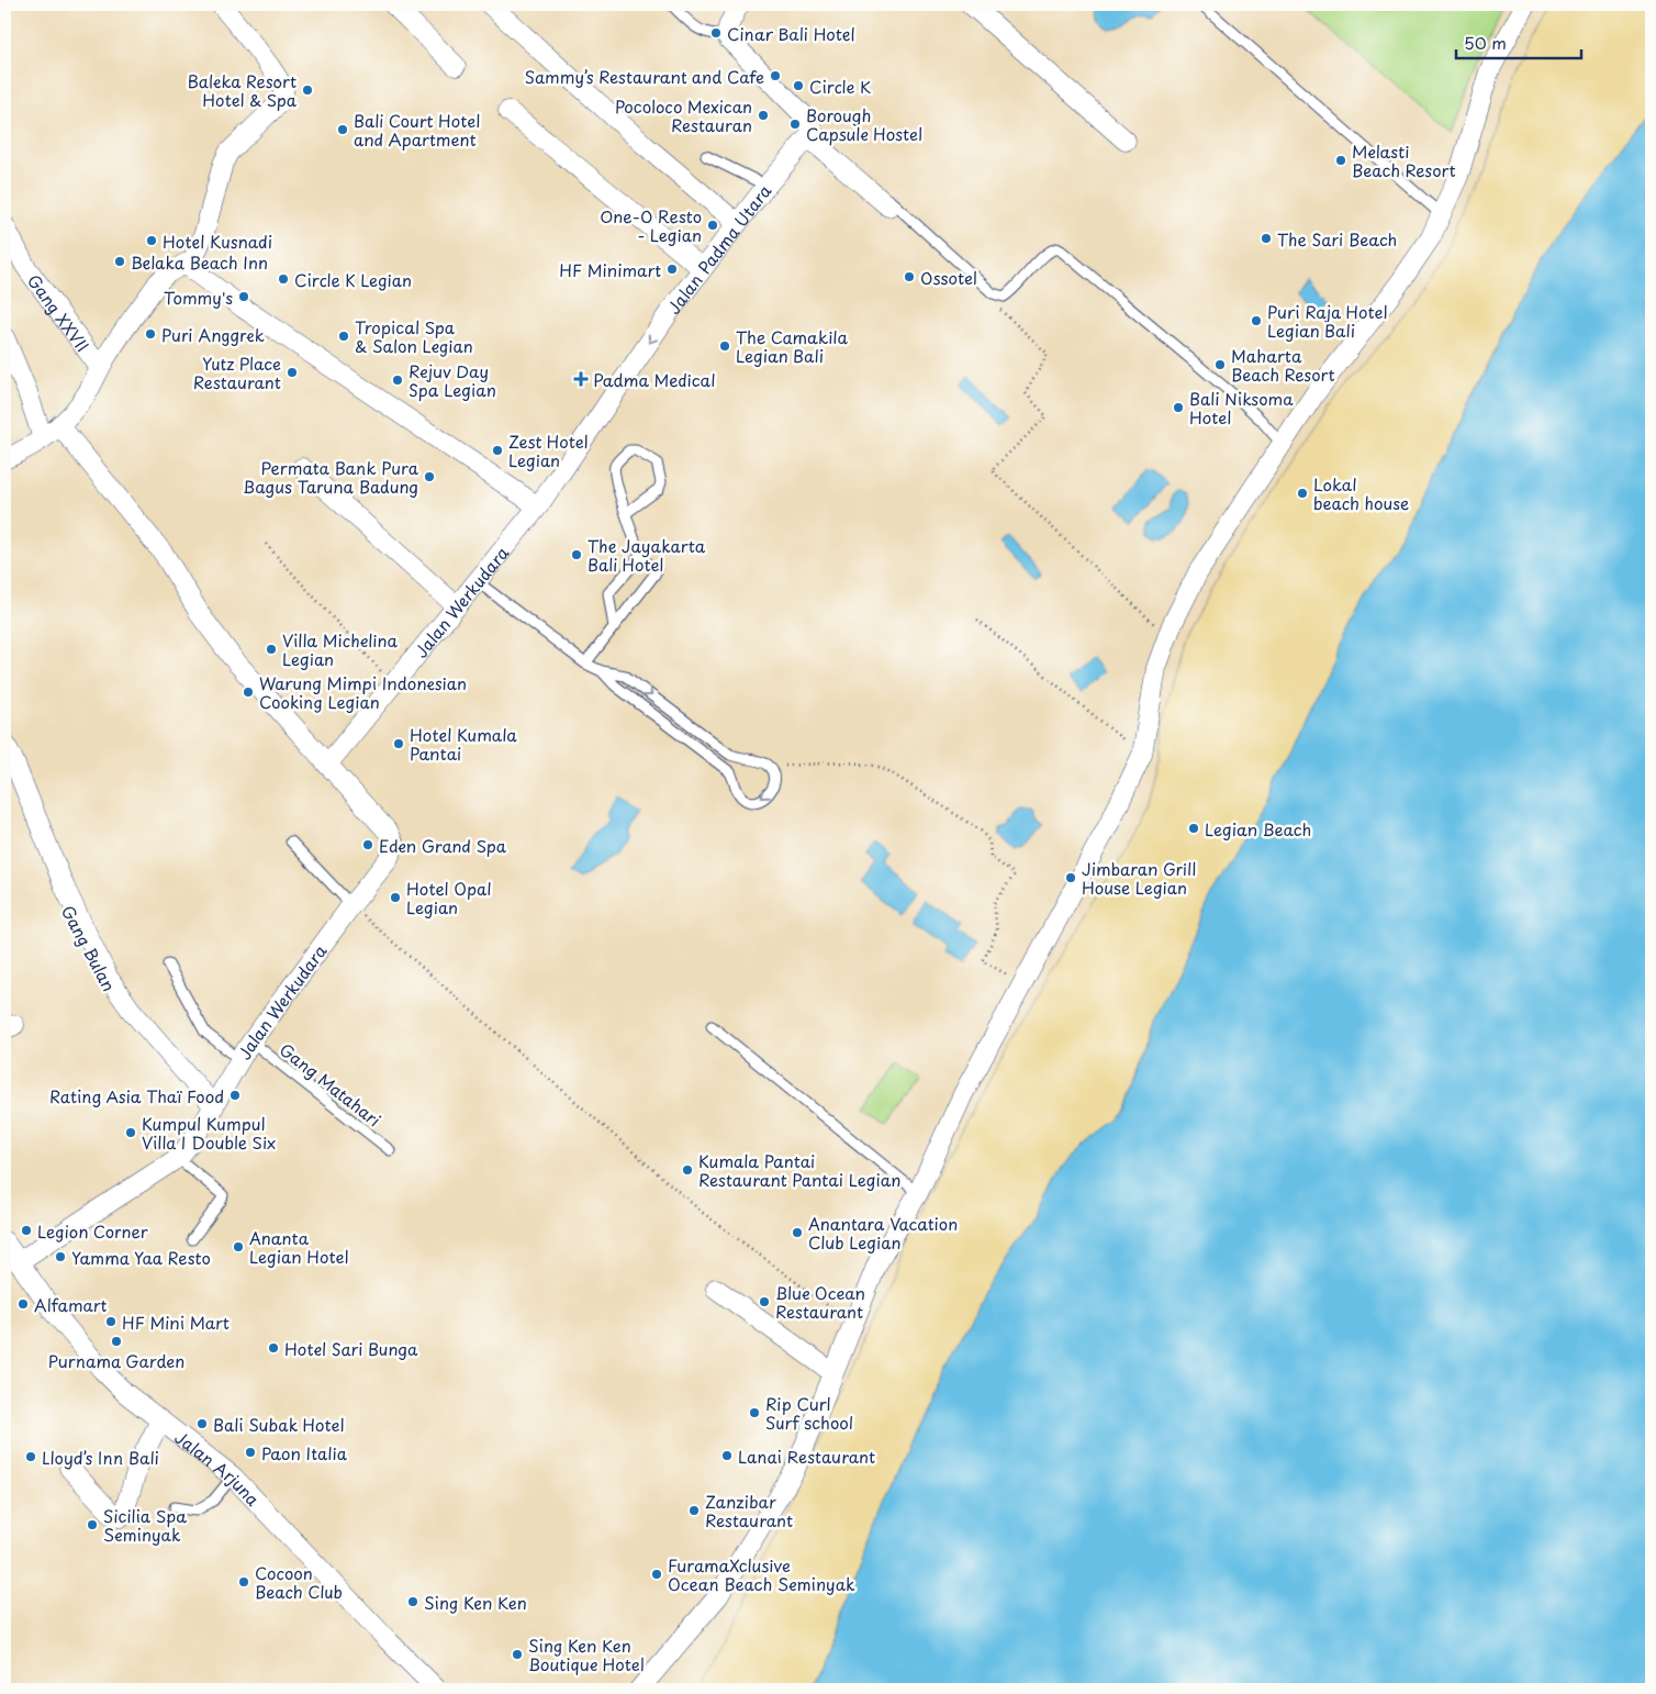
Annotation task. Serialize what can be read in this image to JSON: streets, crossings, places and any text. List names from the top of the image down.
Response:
{
  "streets": {
    "street": [
      "Jalan Padma Utara",
      "Gang XXVII",
      "Jalan Werkudara",
      "Gang Bulan",
      "Jalan Arjuna"
    ],
    "lane": ["Gang Matahari"]
  },
  "crossings": [
    ["Jalan Padma Utara", "Jalan Werkudara"],
    ["Jalan Werkudara", "Gang Bulan"],
    ["Jalan Werkudara", "Gang Matahari"],
    ["Jalan Werkudara", "Jalan Arjuna"]
  ],
  "one_way": ["Jalan Padma Utara"],
  "places": {
    "other": [
      "Cinar Bali Hotel",
      "Sammy’s Restaurant and Cafe",
      "Circle K",
      "Baleka Resort Hotel & Spa",
      "Pocoloco Mexican Restauran",
      "Borough Capsule Hostel",
      "Bali Court Hotel and Apartment",
      "Melasti Beach Resort",
      "One-O Resto - Legian",
      "The Sari Beach",
      "Hotel Kusnadi",
      "Belaka Beach Inn",
      "HF Minimart",
      "Ossotel",
      "Circle K Legian",
      "Tommy's",
      "Puri Raja Hotel Legian Bali",
      "Puri Anggrek",
      "Tropical Spa & Salon Legian",
      "The Camakila Legian Bali",
      "Maharta Beach Resort",
      "Yutz Place Restaurant",
      "Rejuv Day Spa Legian",
      "Bali Niksoma Hotel",
      "Zest Hotel Legian",
      "Permata Bank Pura Bagus Taruna Badung",
      "Lokal beach house",
      "The Jayakarta Bali Hotel",
      "Villa Michelina Legian",
      "Warung Mimpi Indonesian Cooking Legian",
      "Hotel Kumala Pantai",
      "Legian Beach",
      "Eden Grand Spa",
      "Jimbaran Grill House Legian",
      "Hotel Opal Legian",
      "Rating Asia Thaï Food",
      "Kumpul Kumpul Villa I Double Six",
      "Kumala Pantai Restaurant Pantai Legian",
      "Legion Corner",
      "Anantara Vacation Club Legian",
      "Ananta Legian Hotel",
      "Yamma Yaa Resto",
      "Blue Ocean Restaurant",
      "Alfamart",
      "HF Mini Mart",
      "Purnama Garden",
      "Hotel Sari Bunga",
      "Rip Curl Surf school",
      "Bali Subak Hotel",
      "Paon Italia",
      "Lanai Restaurant",
      "Lloyd’s Inn Bali",
      "Zanzibar Restaurant",
      "Sicilia Spa Seminyak",
      "FuramaXclusive Ocean Beach Seminyak",
      "Cocoon Beach Club",
      "Sing Ken Ken",
      "Sing Ken Ken Boutique Hotel"
    ],
    "health": ["Padma Medical"]
  },
  "scale_bar": "50 m"
}
